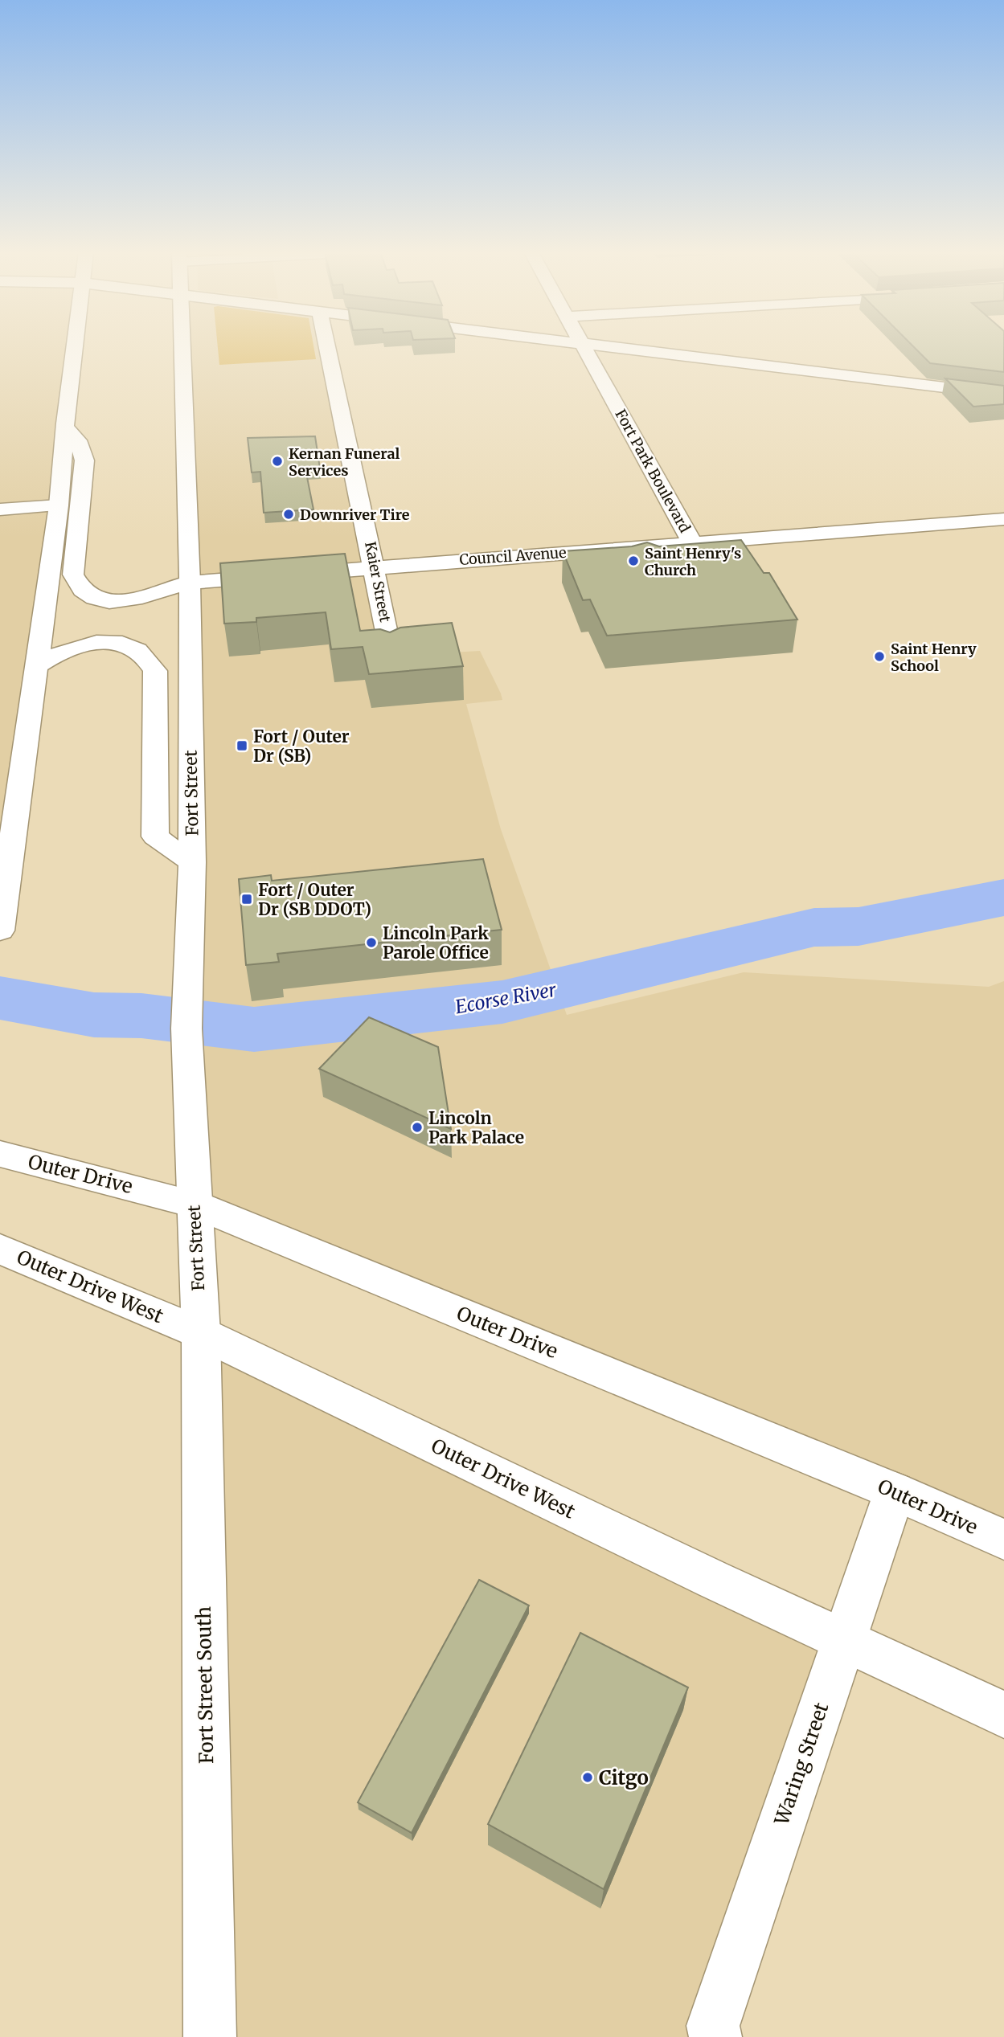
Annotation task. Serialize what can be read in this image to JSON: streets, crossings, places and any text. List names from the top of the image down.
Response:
{
  "streets": {
    "main road": [
      "Fort Park Boulevard",
      "Council Avenue",
      "Kaier Street",
      "Fort Street",
      "Outer Drive",
      "Outer Drive West",
      "Fort Street South",
      "Waring Street"
    ]
  },
  "crossings": [
    ["Fort Park Boulevard", "Council Avenue"],
    ["Council Avenue", "Kaier Street"],
    ["Council Avenue", "Fort Street"],
    ["Fort Street", "Outer Drive"],
    ["Fort Street", "Outer Drive West"],
    ["Fort Street", "Fort Street South"],
    ["Outer Drive", "Waring Street"],
    ["Outer Drive West", "Fort Street South"],
    ["Outer Drive West", "Waring Street"]
  ],
  "water": ["Ecorse River"],
  "places": {
    "other": [
      "Kernan Funeral Services",
      "Downriver Tire",
      "Saint Henry's Church",
      "Saint Henry School",
      "Lincoln Park Parole Office",
      "Lincoln Park Palace",
      "Citgo"
    ],
    "transit": ["Fort / Outer Dr (SB)", "Fort / Outer Dr (SB DDOT)"]
  }
}
